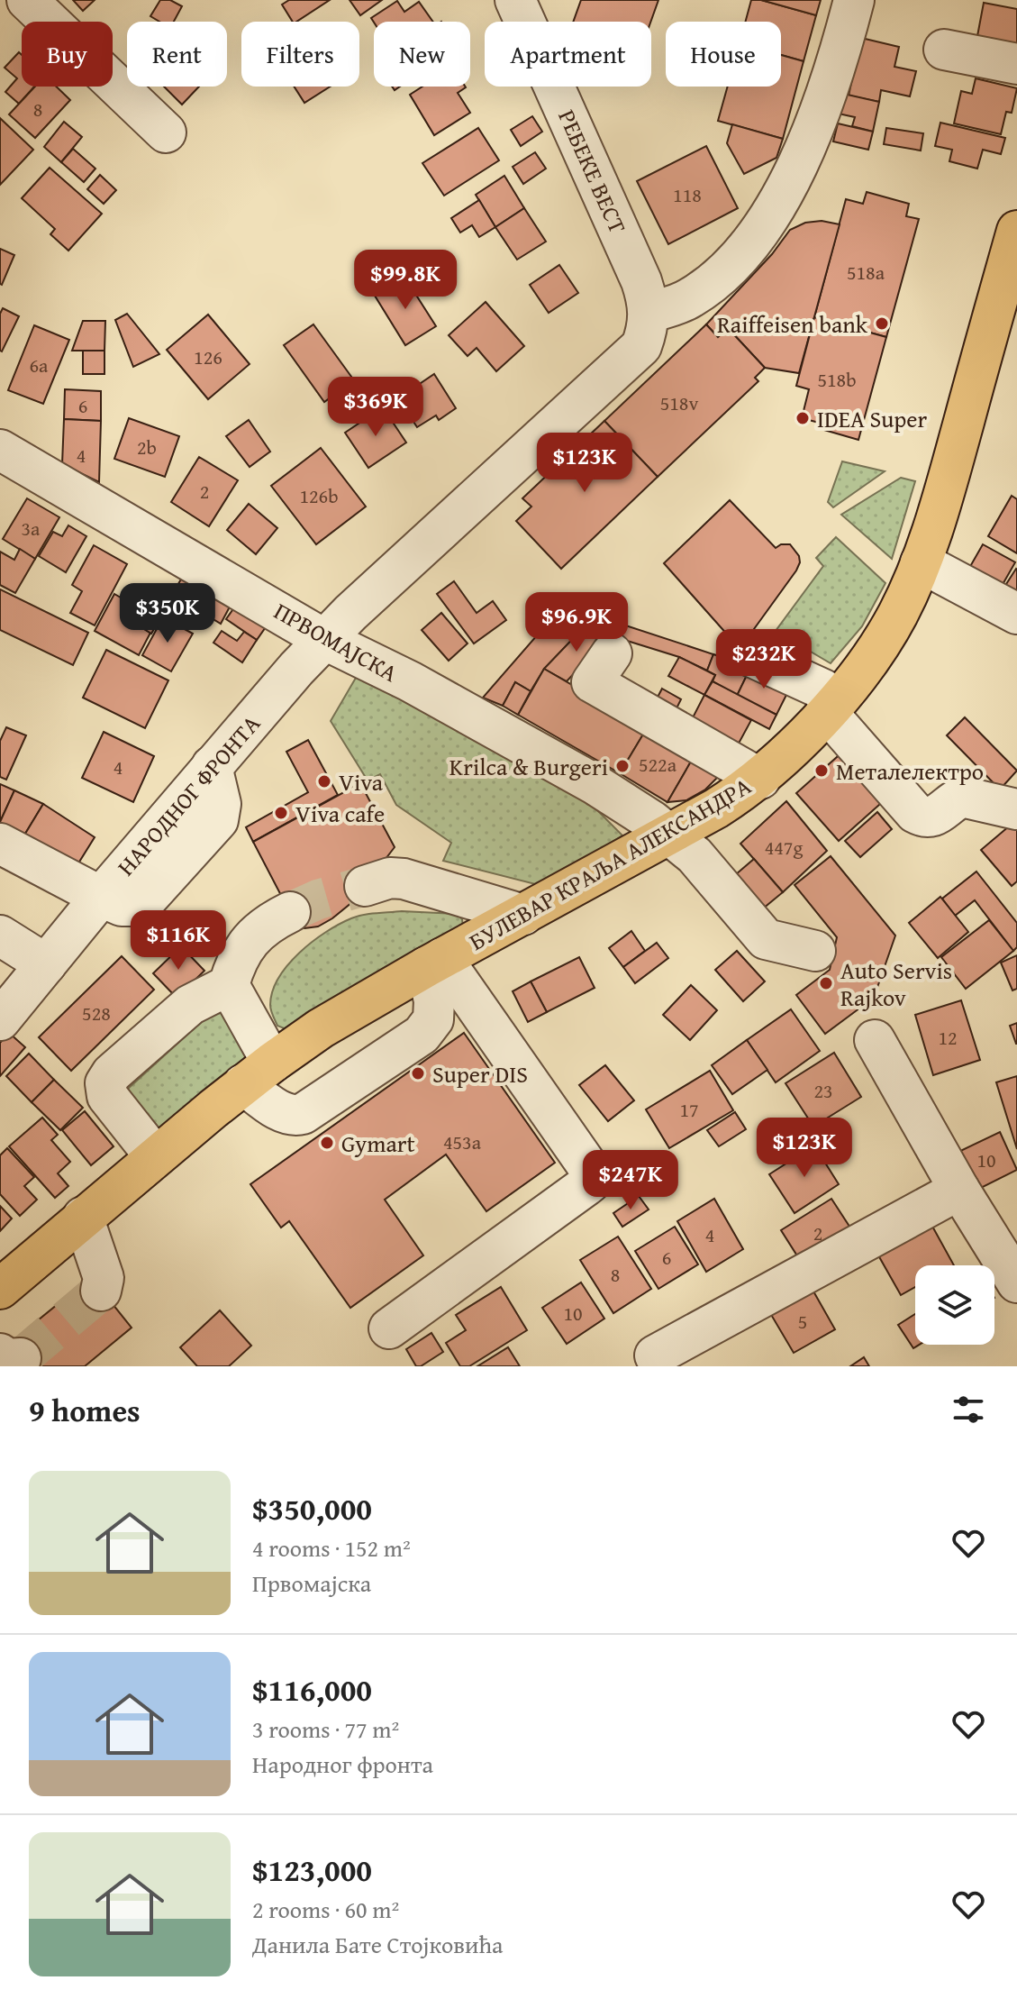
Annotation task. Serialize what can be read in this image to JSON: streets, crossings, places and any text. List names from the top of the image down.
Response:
{
  "streets": {
    "main road": ["БУЛЕВАР КРАЉА АЛЕКСАНДРА"],
    "street": ["РЕБЕКЕ ВЕСТ", "ПРВОМАЈСКА", "НАРОДНОГ ФРОНТА"]
  },
  "crossings": [
    ["РЕБЕКЕ ВЕСТ", "НАРОДНОГ ФРОНТА"],
    ["ПРВОМАЈСКА", "НАРОДНОГ ФРОНТА"],
    ["ПРВОМАЈСКА", "БУЛЕВАР КРАЉА АЛЕКСАНДРА"]
  ],
  "places": [
    "Raiffeisen bank",
    "IDEA Super",
    "Krilca & Burgeri",
    "Металелектро",
    "Viva",
    "Viva cafe",
    "Auto Servis Rajkov",
    "Super DIS",
    "Gymart"
  ],
  "house_numbers": [
    "8",
    "118",
    "518a",
    "126",
    "6a",
    "518b",
    "518v",
    "6",
    "2b",
    "4",
    "2",
    "126b",
    "3a",
    "522a",
    "4",
    "447g",
    "528",
    "12",
    "23",
    "17",
    "453a",
    "10",
    "2",
    "4",
    "6",
    "8",
    "10",
    "5"
  ],
  "page": {
    "chip": [
      "Buy",
      "Rent",
      "Filters",
      "New",
      "Apartment",
      "House"
    ],
    "price": [
      "$99.8K",
      "$369K",
      "$123K",
      "$350K",
      "$96.9K",
      "$232K",
      "$116K",
      "$123K",
      "$247K"
    ],
    "heading": "9 homes",
    "list": [
      {
        "name": "$350,000",
        "note": "4 rooms · 152 m² · Првомајска"
      },
      {
        "name": "$116,000",
        "note": "3 rooms · 77 m² · Народног фронта"
      },
      {
        "name": "$123,000",
        "note": "2 rooms · 60 m² · Данила Бате Стојковића"
      }
    ]
  }
}
